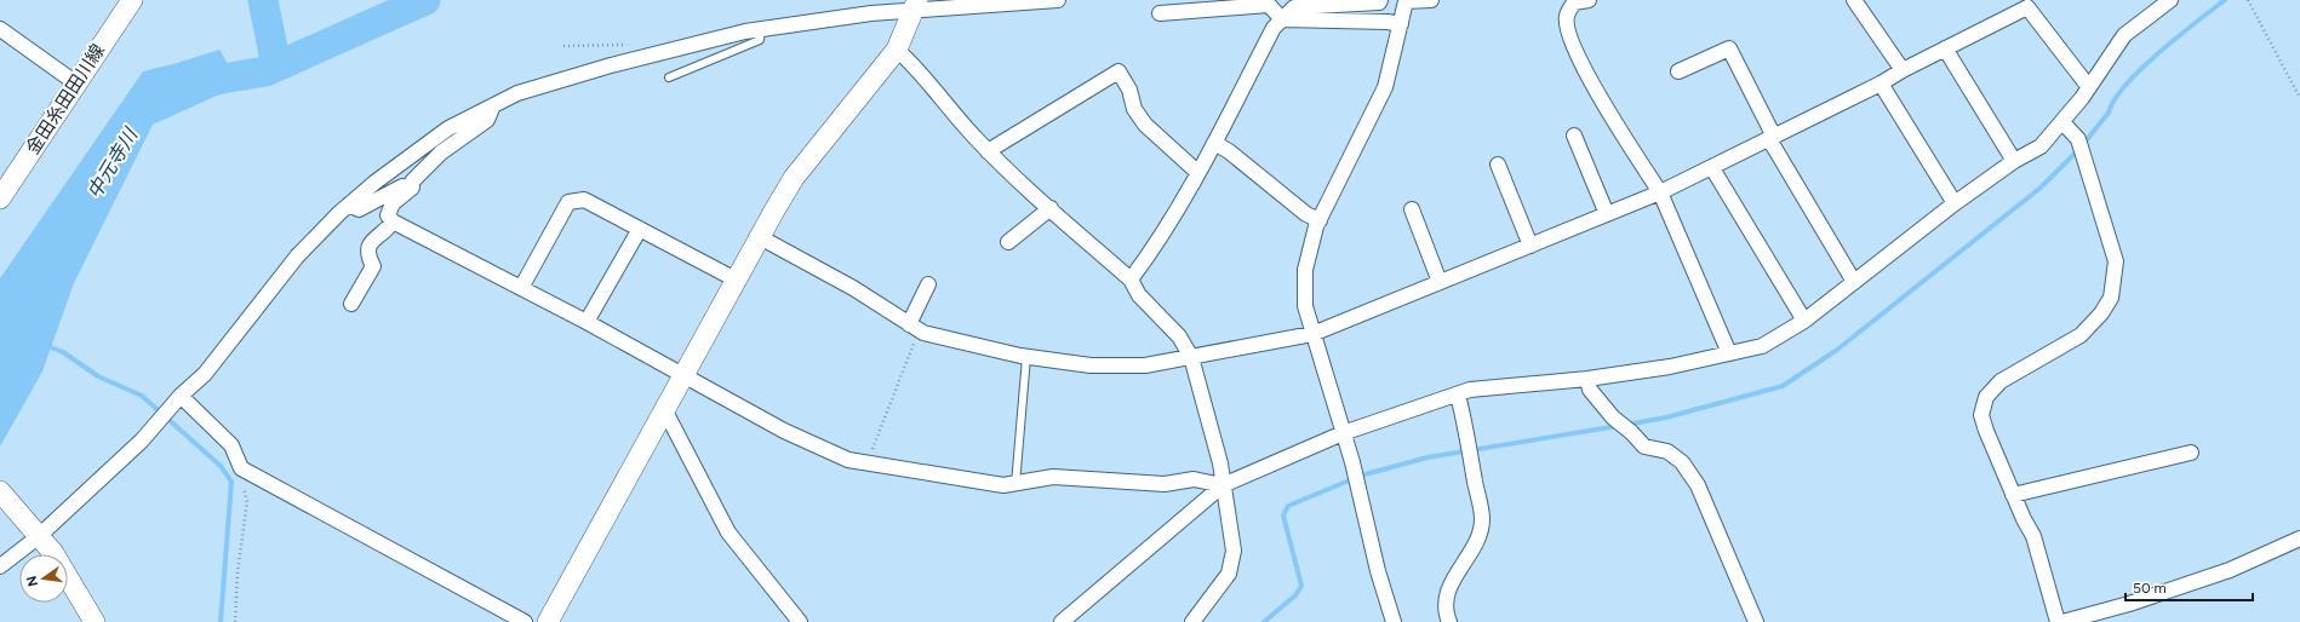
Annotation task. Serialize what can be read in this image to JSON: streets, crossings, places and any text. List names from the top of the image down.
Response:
{
  "streets": {
    "street": ["金田糸田田川線"]
  },
  "water": ["中元寺川"],
  "scale_bar": "50 m",
  "north": "left"
}
